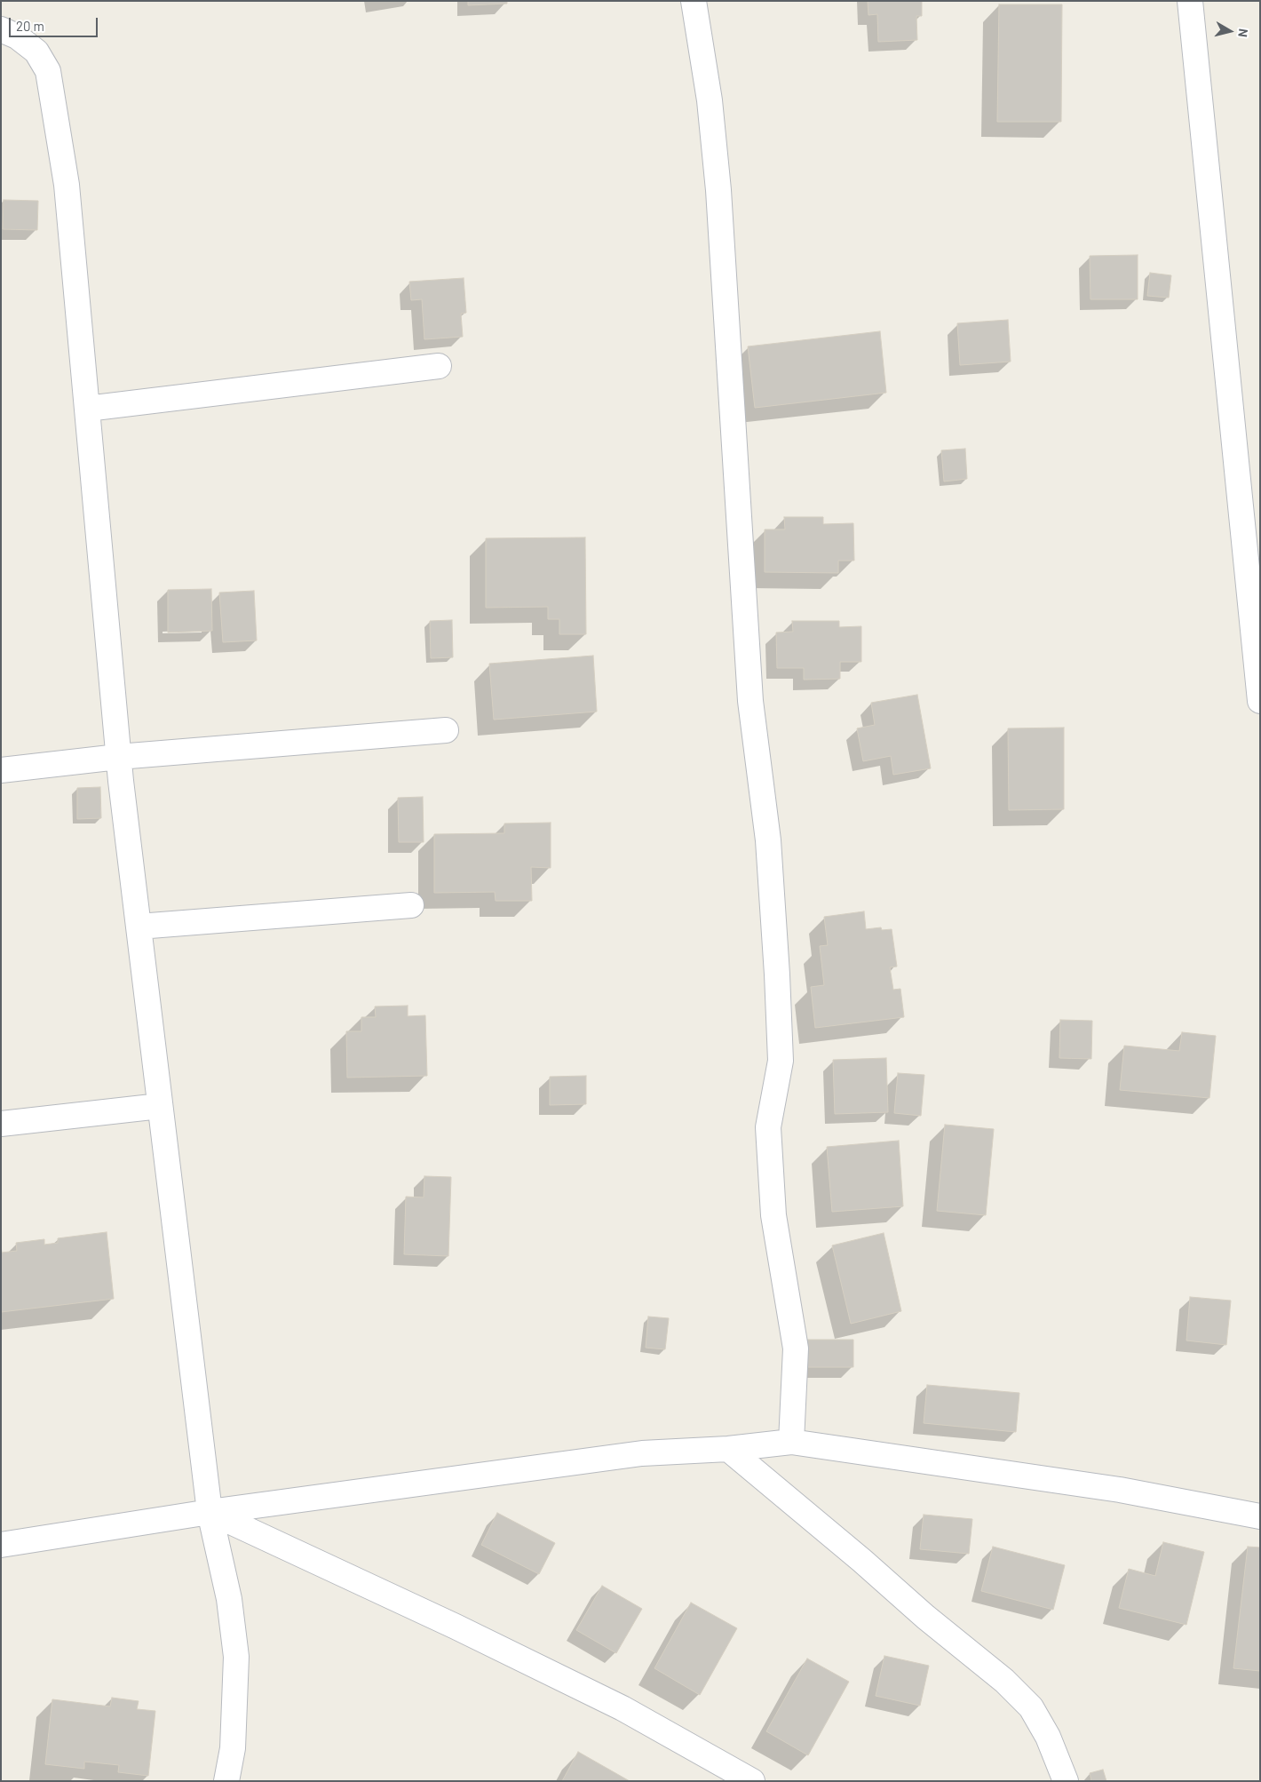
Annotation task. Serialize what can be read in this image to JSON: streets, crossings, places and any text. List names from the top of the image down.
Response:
{
  "scale_bar": "20 m",
  "north": "right"
}
